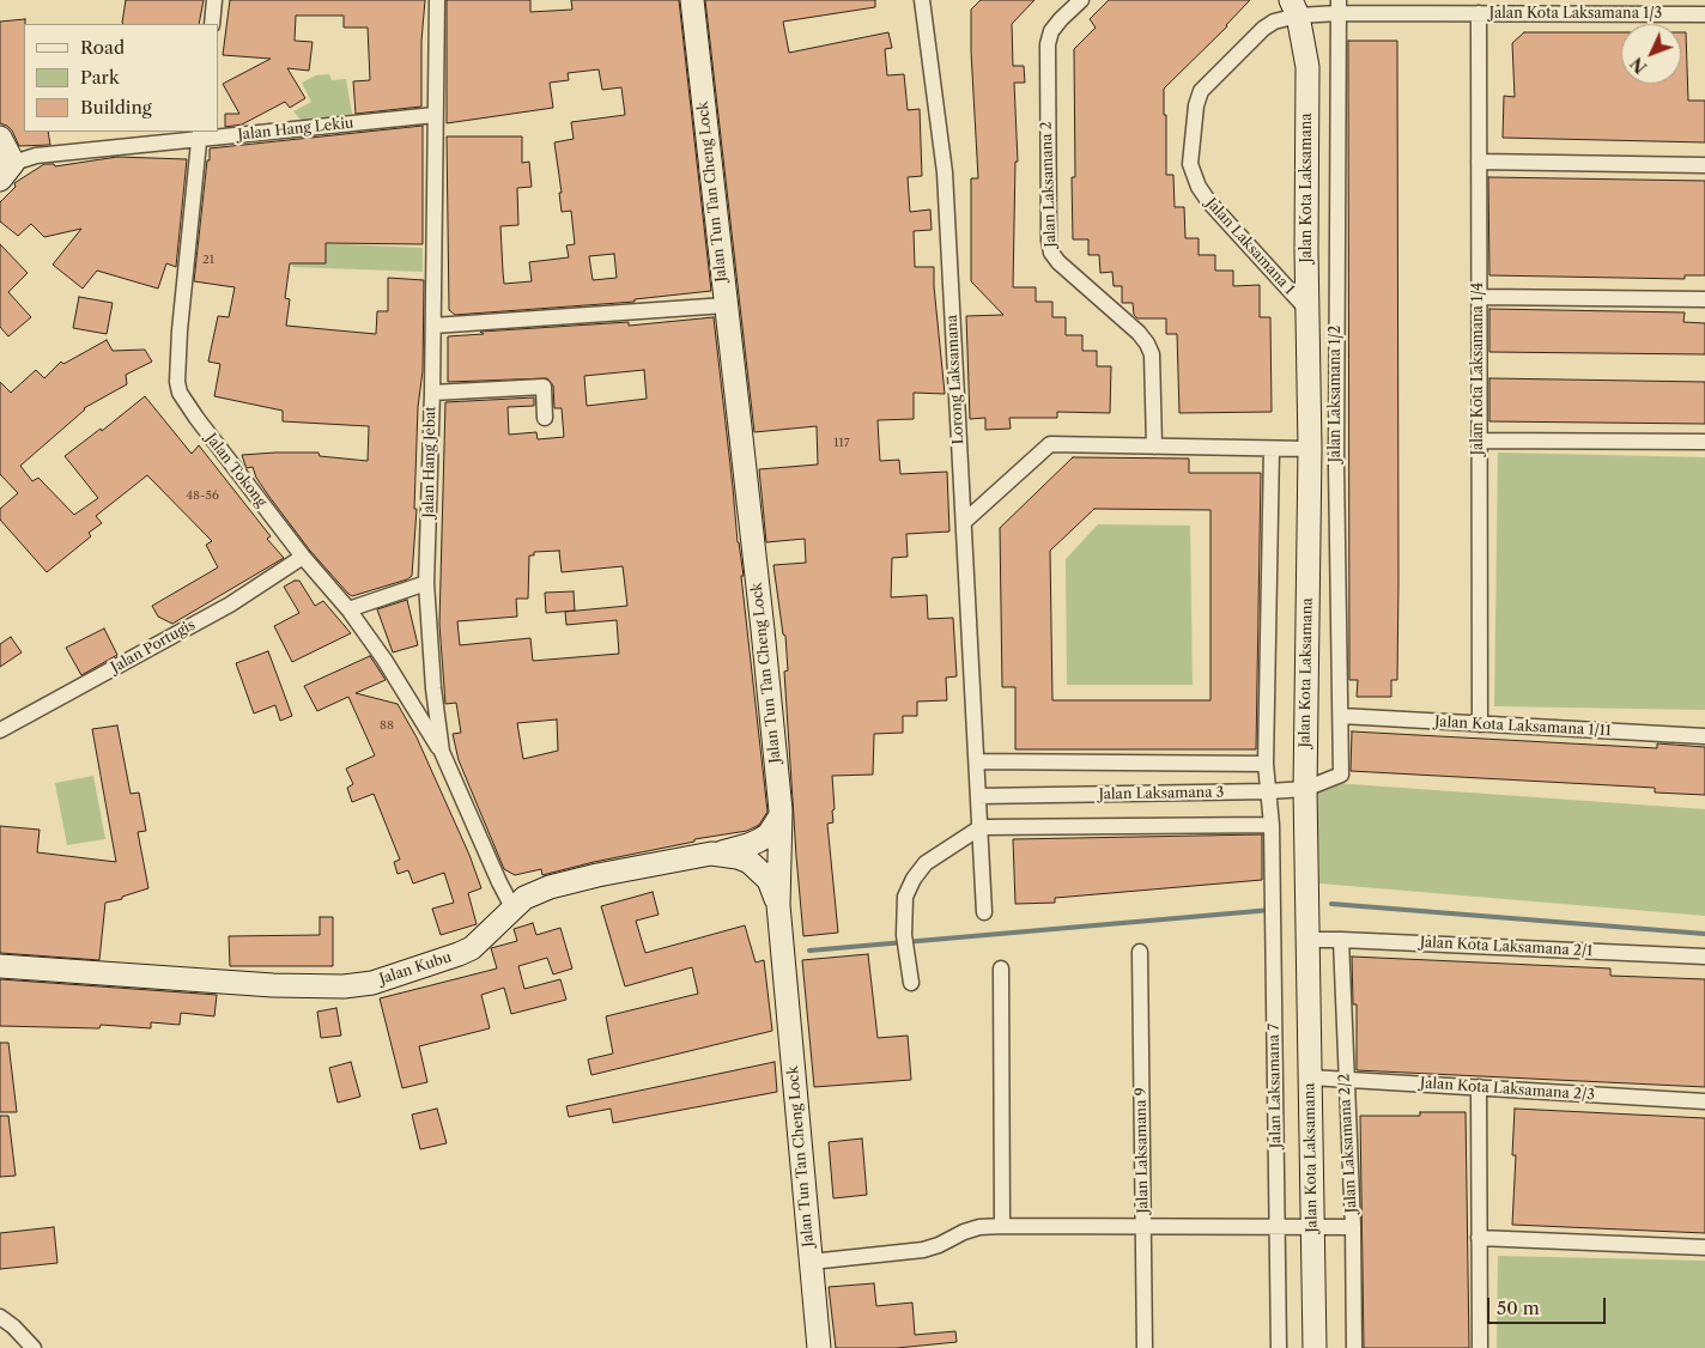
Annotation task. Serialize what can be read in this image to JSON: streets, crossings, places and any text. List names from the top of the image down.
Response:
{
  "streets": {
    "street": [
      "Jalan Kota Laksamana 1/3",
      "Jalan Hang Lekiu",
      "Jalan Laksamana 2",
      "Jalan Kota Laksamana",
      "Jalan Tun Tan Cheng Lock",
      "Jalan Laksamana 1",
      "Jalan Kota Laksamana 1/4",
      "Lorong Laksamana",
      "Jalan Laksamana 1/2",
      "Jalan Hang Jebat",
      "Jalan Tokong",
      "Jalan Portugis",
      "Jalan Kota Laksamana 1/11",
      "Jalan Laksamana 3",
      "Jalan Kota Laksamana 2/1",
      "Jalan Kubu",
      "Jalan Laksamana 7",
      "Jalan Kota Laksamana 2/3",
      "Jalan Laksamana 2/2",
      "Jalan Laksamana 9"
    ]
  },
  "crossings": [
    ["Jalan Kota Laksamana 1/3", "Jalan Kota Laksamana"],
    ["Jalan Kota Laksamana 1/3", "Jalan Laksamana 1"],
    ["Jalan Kota Laksamana 1/3", "Jalan Kota Laksamana 1/4"],
    ["Jalan Kota Laksamana 1/3", "Jalan Laksamana 1/2"],
    ["Jalan Hang Lekiu", "Jalan Hang Jebat"],
    ["Jalan Hang Lekiu", "Jalan Tokong"],
    ["Jalan Kota Laksamana", "Jalan Laksamana 1"],
    ["Jalan Kota Laksamana", "Jalan Laksamana 3"],
    ["Jalan Kota Laksamana", "Jalan Kota Laksamana 2/1"],
    ["Jalan Kota Laksamana", "Jalan Kota Laksamana 2/3"],
    ["Jalan Tun Tan Cheng Lock", "Jalan Kubu"],
    ["Jalan Kota Laksamana 1/4", "Jalan Kota Laksamana 1/11"],
    ["Lorong Laksamana", "Jalan Laksamana 3"],
    ["Jalan Laksamana 1/2", "Jalan Kota Laksamana 1/11"],
    ["Jalan Laksamana 1/2", "Jalan Laksamana 3"],
    ["Jalan Hang Jebat", "Jalan Tokong"],
    ["Jalan Hang Jebat", "Jalan Kubu"],
    ["Jalan Tokong", "Jalan Portugis"],
    ["Jalan Laksamana 3", "Jalan Laksamana 7"],
    ["Jalan Kota Laksamana 2/1", "Jalan Laksamana 2/2"],
    ["Jalan Kota Laksamana 2/3", "Jalan Laksamana 2/2"]
  ],
  "house_numbers": [
    "21",
    "117",
    "48-56",
    "88"
  ],
  "legend": ["Road", "Park", "Building"],
  "scale_bar": "50 m",
  "north": "bottom left"
}
